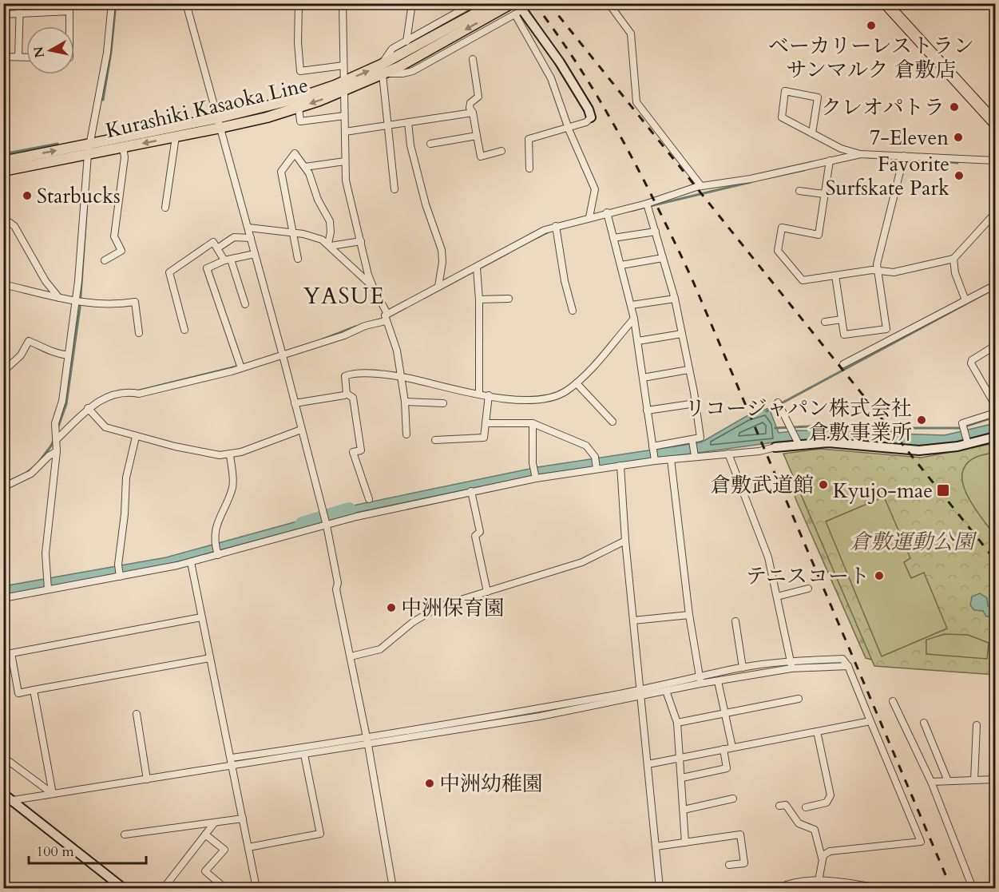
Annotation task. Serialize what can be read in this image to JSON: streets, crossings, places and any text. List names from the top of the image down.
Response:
{
  "streets": {
    "main road": ["Kurashiki Kasaoka Line"]
  },
  "districts": ["YASUE"],
  "parks": ["倉敷運動公園"],
  "places": {
    "other": [
      "ベーカリーレストラン サンマルク 倉敷店",
      "クレオパトラ",
      "7-Eleven",
      "Favorite Surfskate Park",
      "Starbucks",
      "リコージャパン株式会社 倉敷事業所",
      "倉敷武道館",
      "テニスコート",
      "中洲保育園",
      "中洲幼稚園"
    ],
    "transit": ["Kyujo-mae"]
  },
  "scale_bar": "100 m",
  "north": "left"
}
